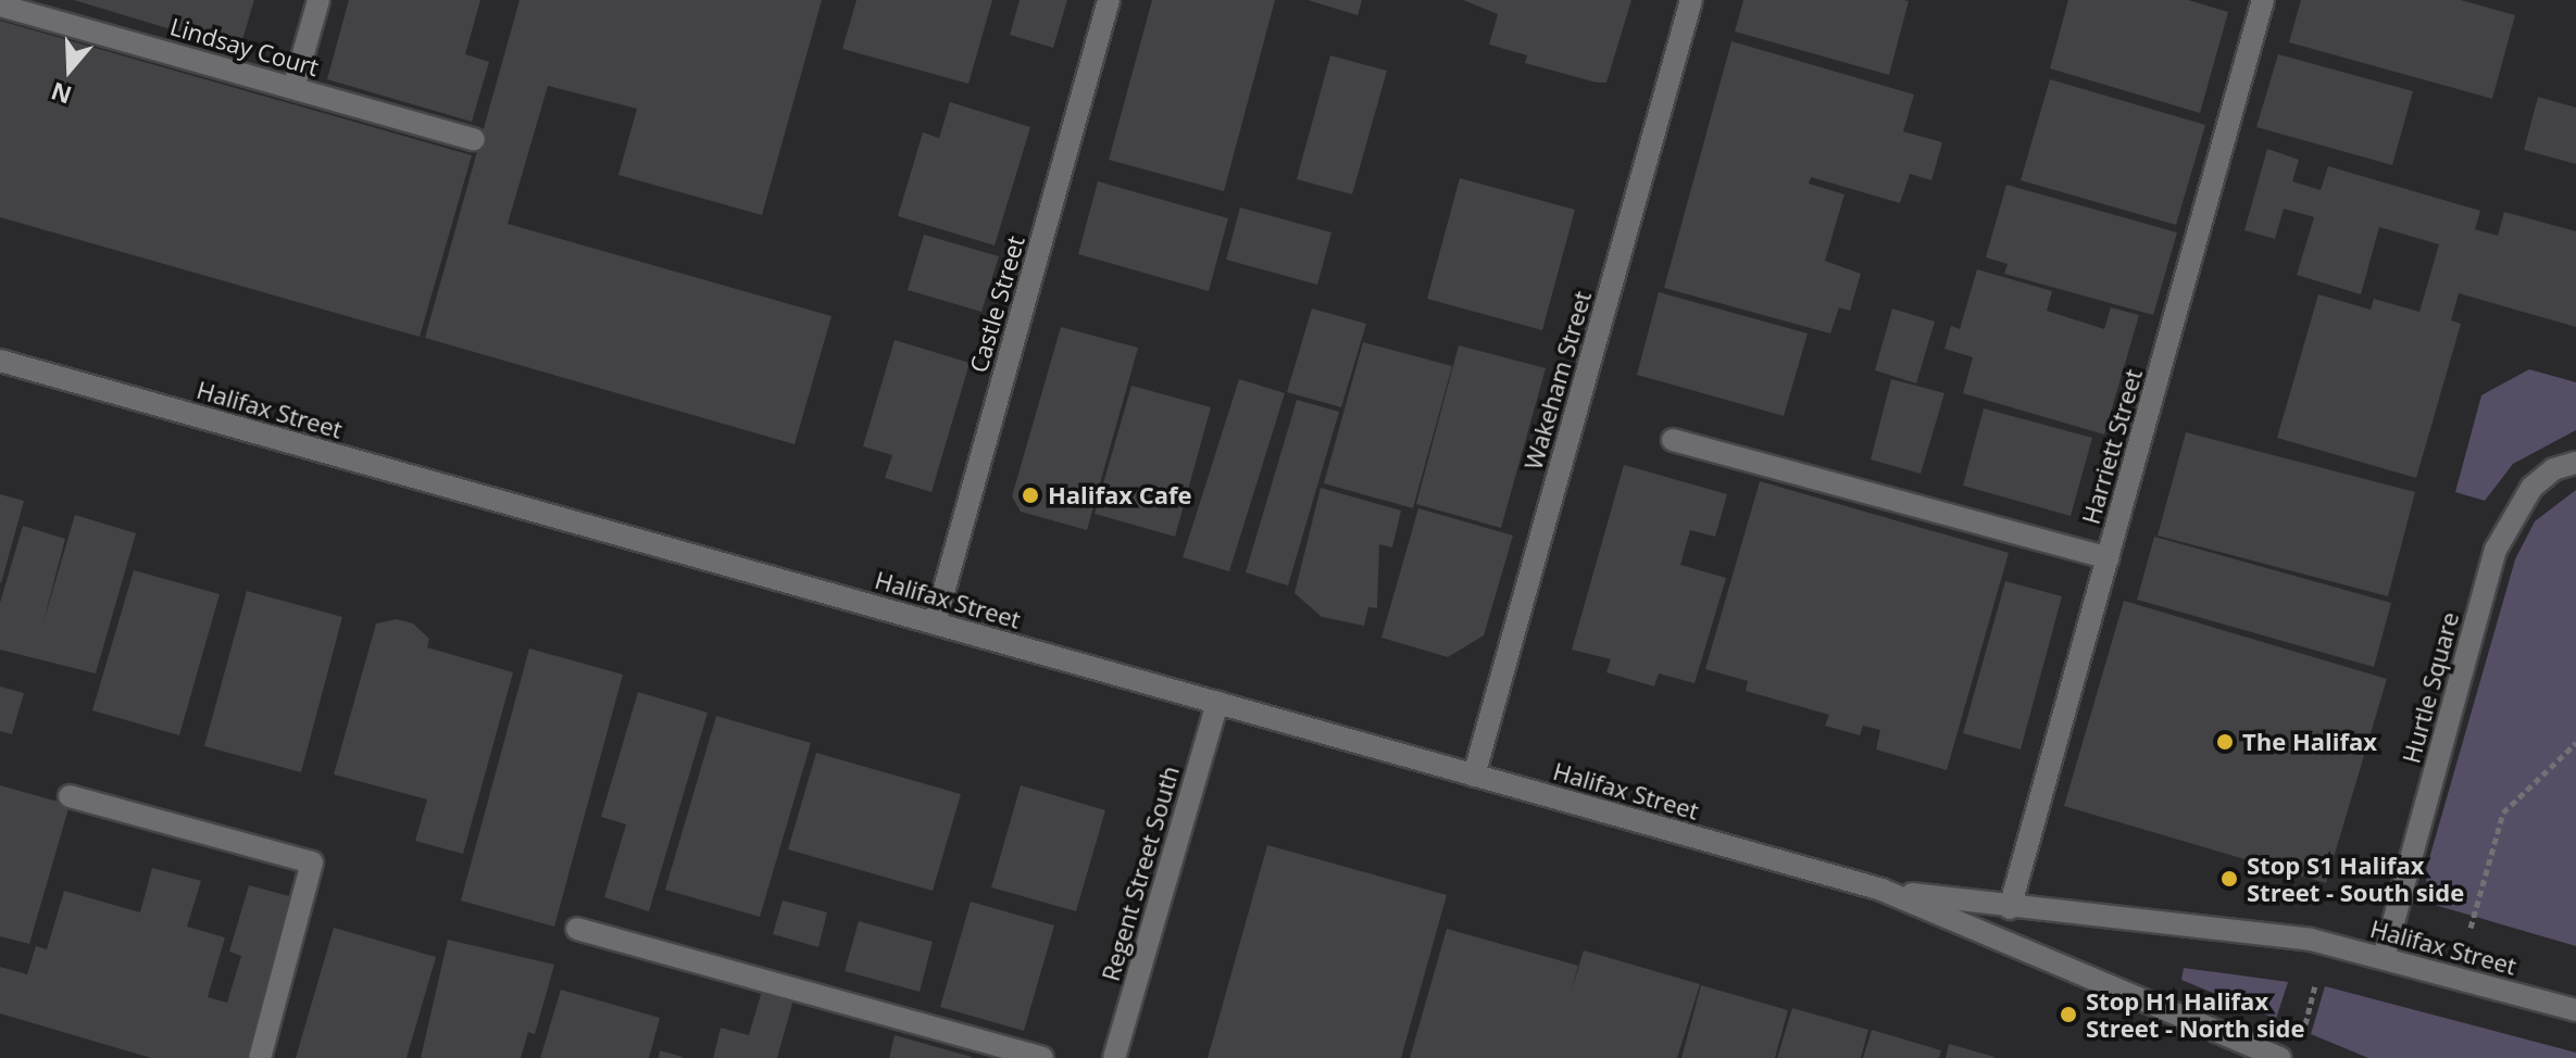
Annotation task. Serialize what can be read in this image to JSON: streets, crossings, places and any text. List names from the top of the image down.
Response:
{
  "streets": {
    "street": [
      "Lindsay Court",
      "Castle Street",
      "Wakeham Street",
      "Halifax Street",
      "Harriett Street",
      "Hurtle Square",
      "Regent Street South"
    ]
  },
  "crossings": [
    ["Castle Street", "Halifax Street"],
    ["Wakeham Street", "Halifax Street"],
    ["Halifax Street", "Harriett Street"],
    ["Halifax Street", "Hurtle Square"],
    ["Halifax Street", "Regent Street South"]
  ],
  "places": [
    "Halifax Cafe",
    "The Halifax",
    "Stop S1 Halifax Street - South side",
    "Stop H1 Halifax Street - North side"
  ],
  "north": "bottom"
}
